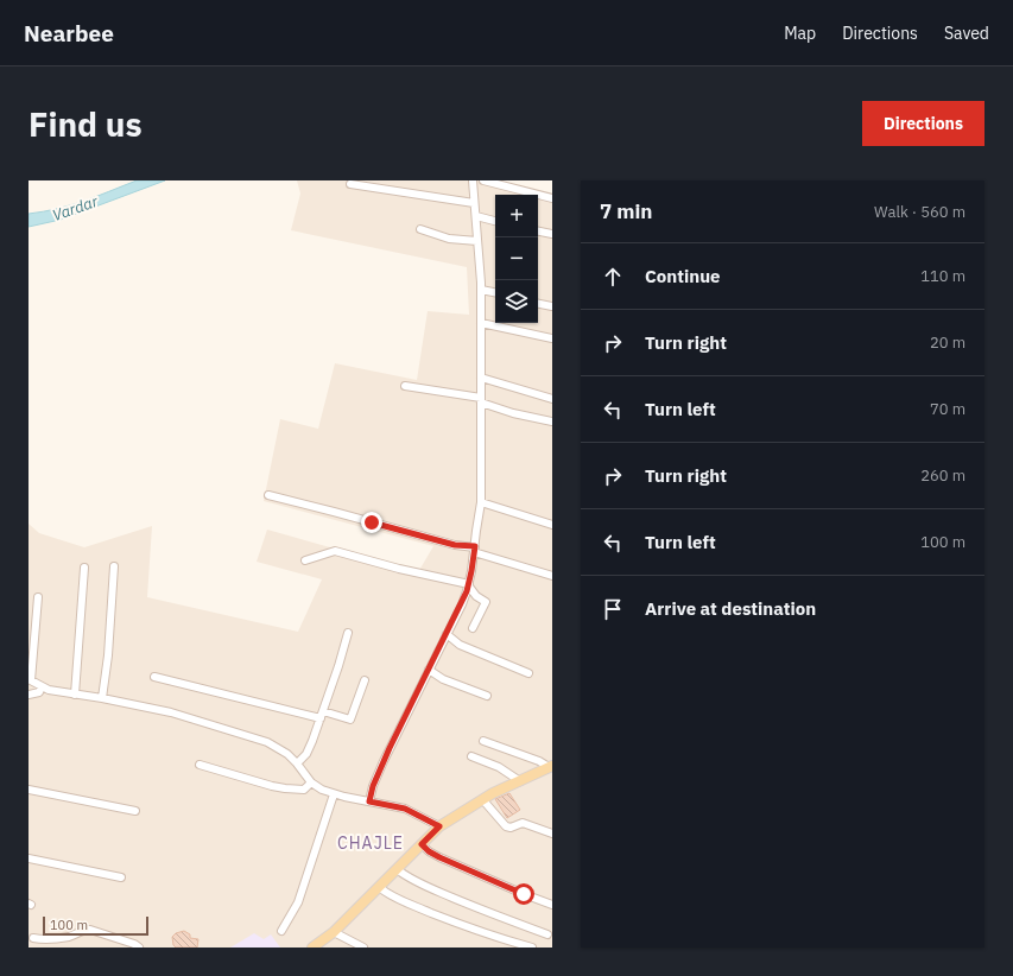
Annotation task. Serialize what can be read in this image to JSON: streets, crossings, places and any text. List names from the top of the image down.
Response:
{
  "districts": ["CHAJLE"],
  "water": ["Vardar"],
  "scale_bar": "100 m",
  "page": {
    "header": "Nearbee",
    "nav": ["Map", "Directions", "Saved"],
    "buttons": "Directions",
    "title": "Find us",
    "heading": ["7 min", "Walk · 560 m"],
    "map_buttons": ["+", "−"],
    "list": [
      ["Continue", "110 m"],
      ["Turn right", "20 m"],
      ["Turn left", "70 m"],
      ["Turn right", "260 m"],
      ["Turn left", "100 m"],
      "Arrive at destination"
    ],
    "scale": "100 m"
  }
}
